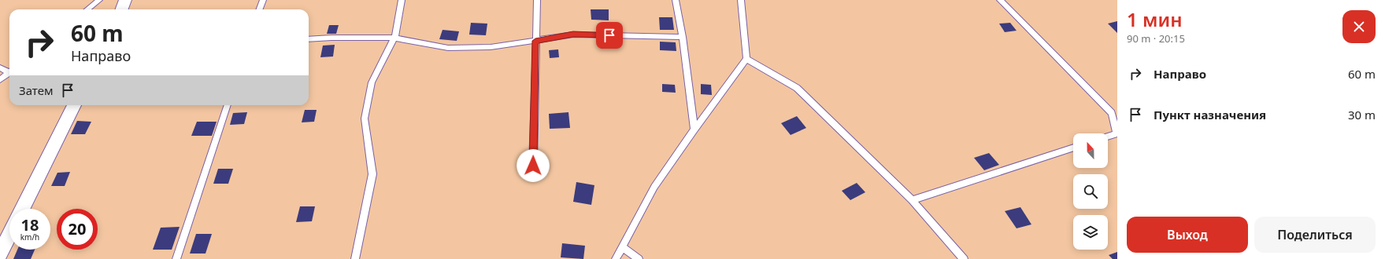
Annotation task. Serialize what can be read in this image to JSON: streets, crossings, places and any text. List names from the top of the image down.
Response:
{
  "north": "top",
  "page": {
    "heading": ["1 мин", "90 m · 20:15"],
    "turn": ["60 m", "Направо"],
    "list": [
      {
        "name": "Направо",
        "value": "60 m"
      },
      {
        "name": "Пункт назначения",
        "value": "30 m"
      }
    ],
    "then": "Затем",
    "speed": "18 km/h",
    "limit": "20",
    "buttons": ["Выход", "Поделиться"]
  }
}
